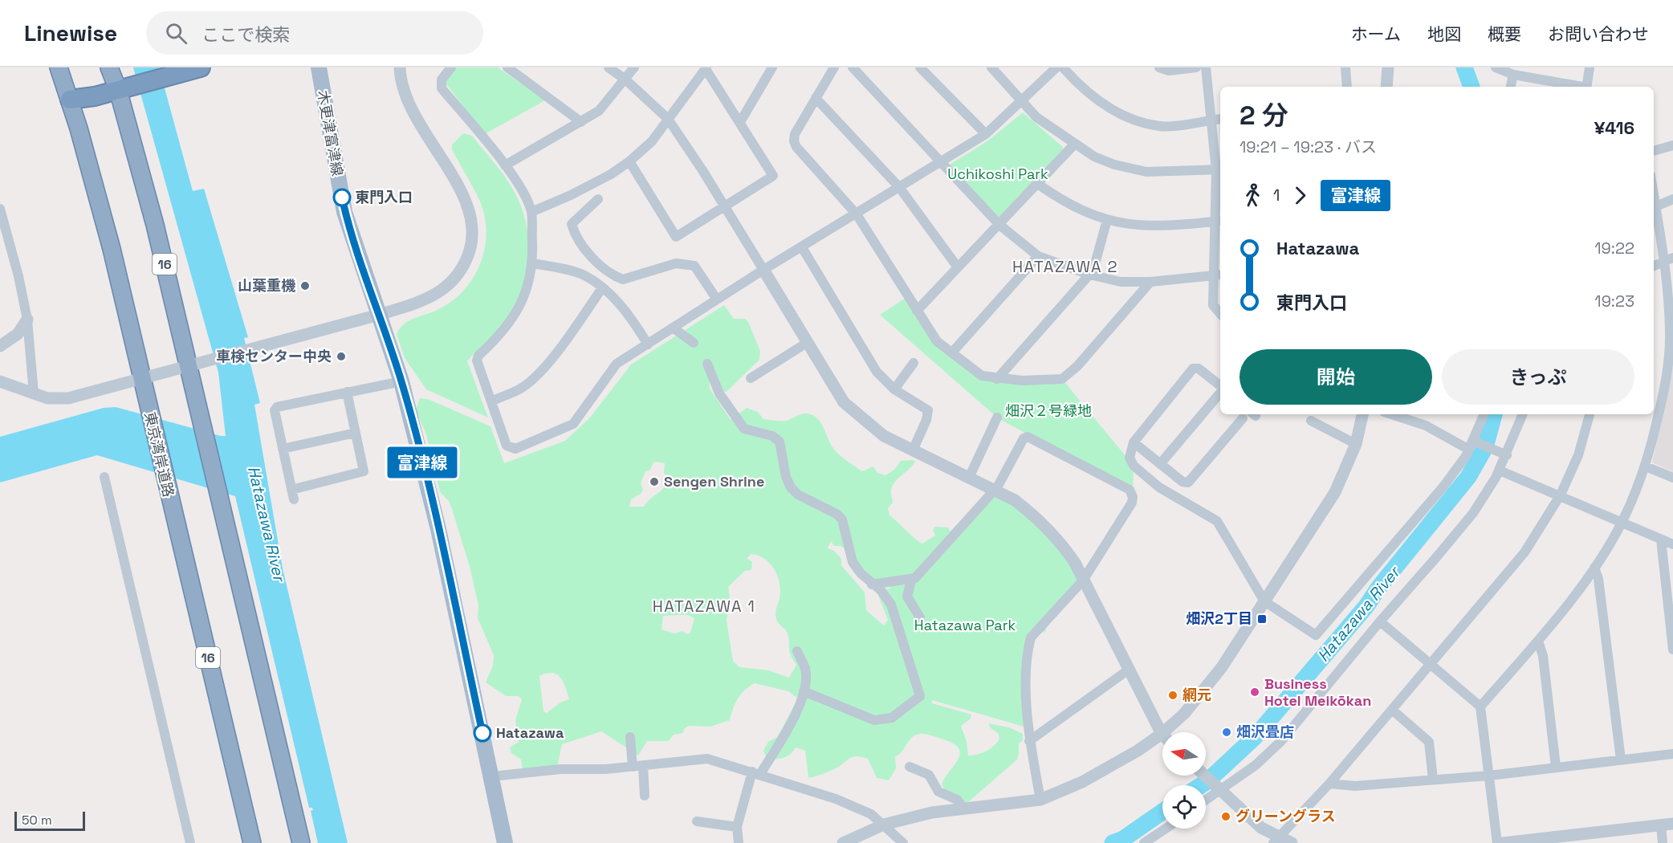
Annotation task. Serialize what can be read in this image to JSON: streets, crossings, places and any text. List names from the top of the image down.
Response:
{
  "streets": {
    "highway": ["16", "東京湾岸道路"],
    "main road": ["木更津富津線"]
  },
  "districts": ["HATAZAWA 2", "HATAZAWA 1"],
  "water": ["Hatazawa River"],
  "parks": ["Uchikoshi Park", "畑沢２号緑地", "Hatazawa Park"],
  "places": {
    "other": [
      "東門入口",
      "山葉重機",
      "車検センター中央",
      "Sengen Shrine",
      "Business Hotel Meikōkan",
      "網元",
      "畑沢畳店",
      "Hatazawa",
      "グリーングラス"
    ],
    "transit": ["畑沢2丁目"]
  },
  "lines": ["bus line 富津線"],
  "scale_bar": "50 m",
  "north": "left",
  "page": {
    "header": "Linewise",
    "search": "ここで検索",
    "nav": [
      "ホーム",
      "地図",
      "概要",
      "お問い合わせ"
    ],
    "on_map": "富津線",
    "heading": ["2 分", "19:21 – 19:23 · バス", "¥416"],
    "legs": ["1", "富津線"],
    "list": [
      {
        "name": "Hatazawa",
        "value": "19:22"
      },
      {
        "name": "東門入口",
        "value": "19:23"
      }
    ],
    "buttons": ["開始", "きっぷ"],
    "scale": "50 m"
  }
}
